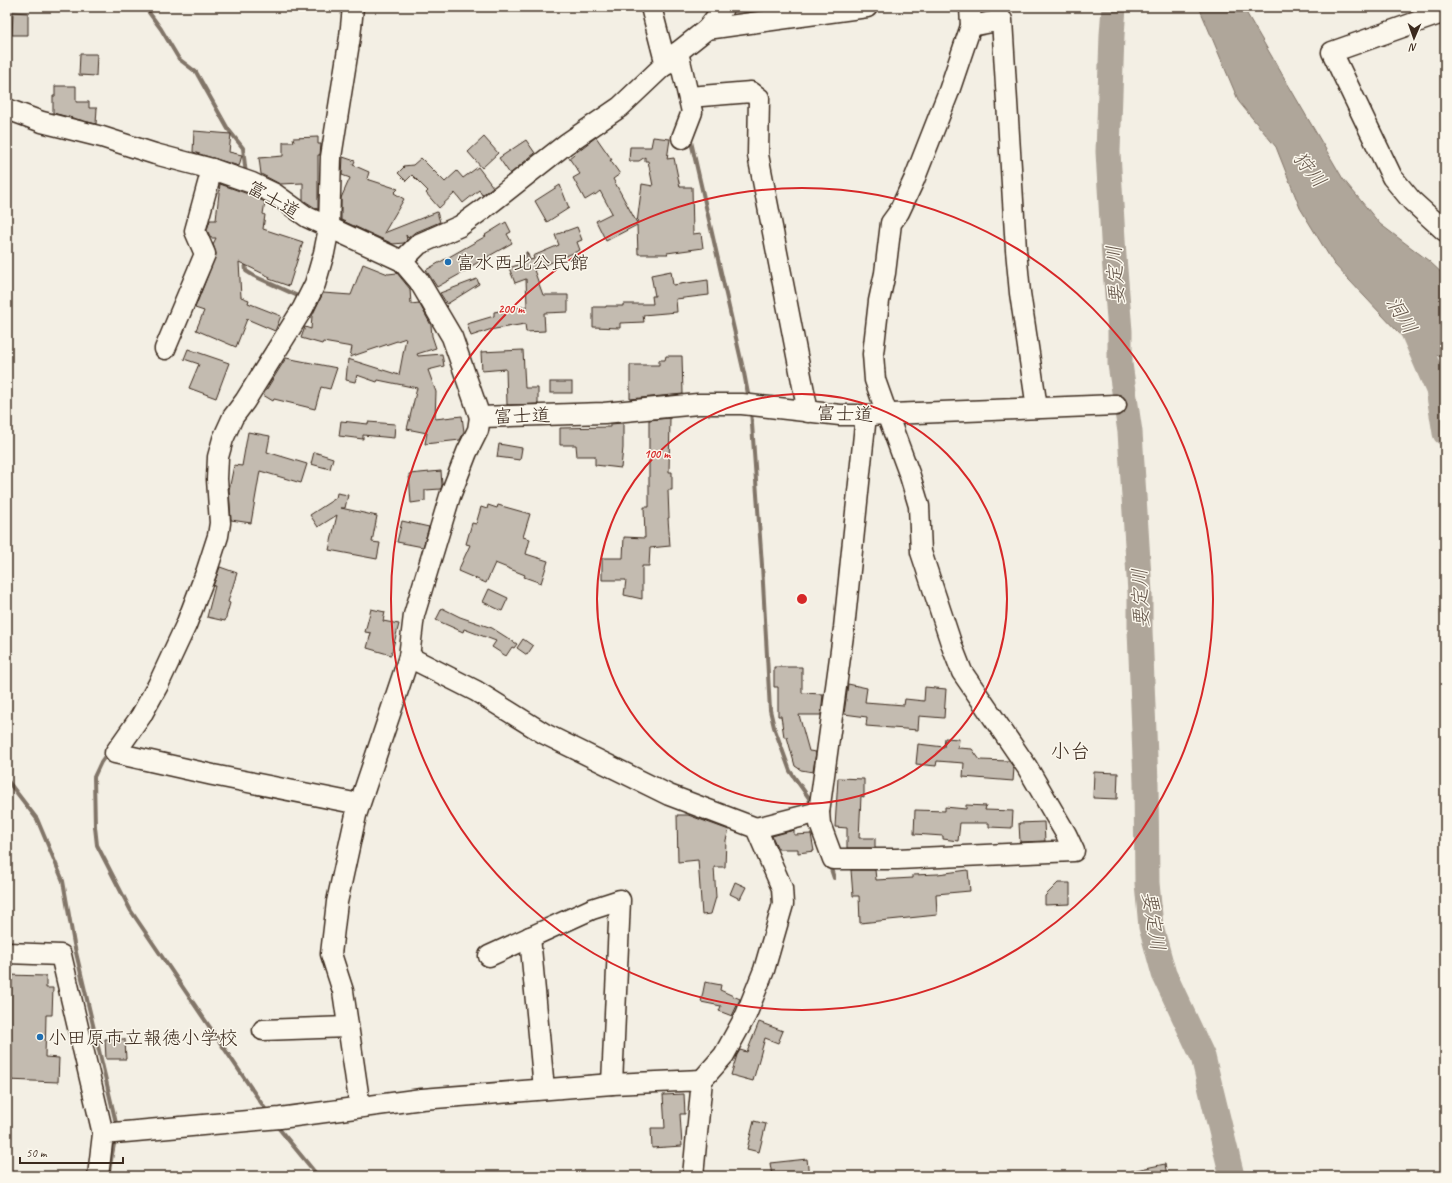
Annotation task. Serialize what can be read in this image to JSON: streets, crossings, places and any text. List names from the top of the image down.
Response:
{
  "streets": {
    "street": ["富士道"]
  },
  "districts": ["小台"],
  "water": ["狩川", "要定川", "洞川"],
  "places": ["富水西北公民館", "小田原市立報徳小学校"],
  "scale_bar": "50 m",
  "north": "bottom",
  "rings": ["200 m", "100 m"]
}
